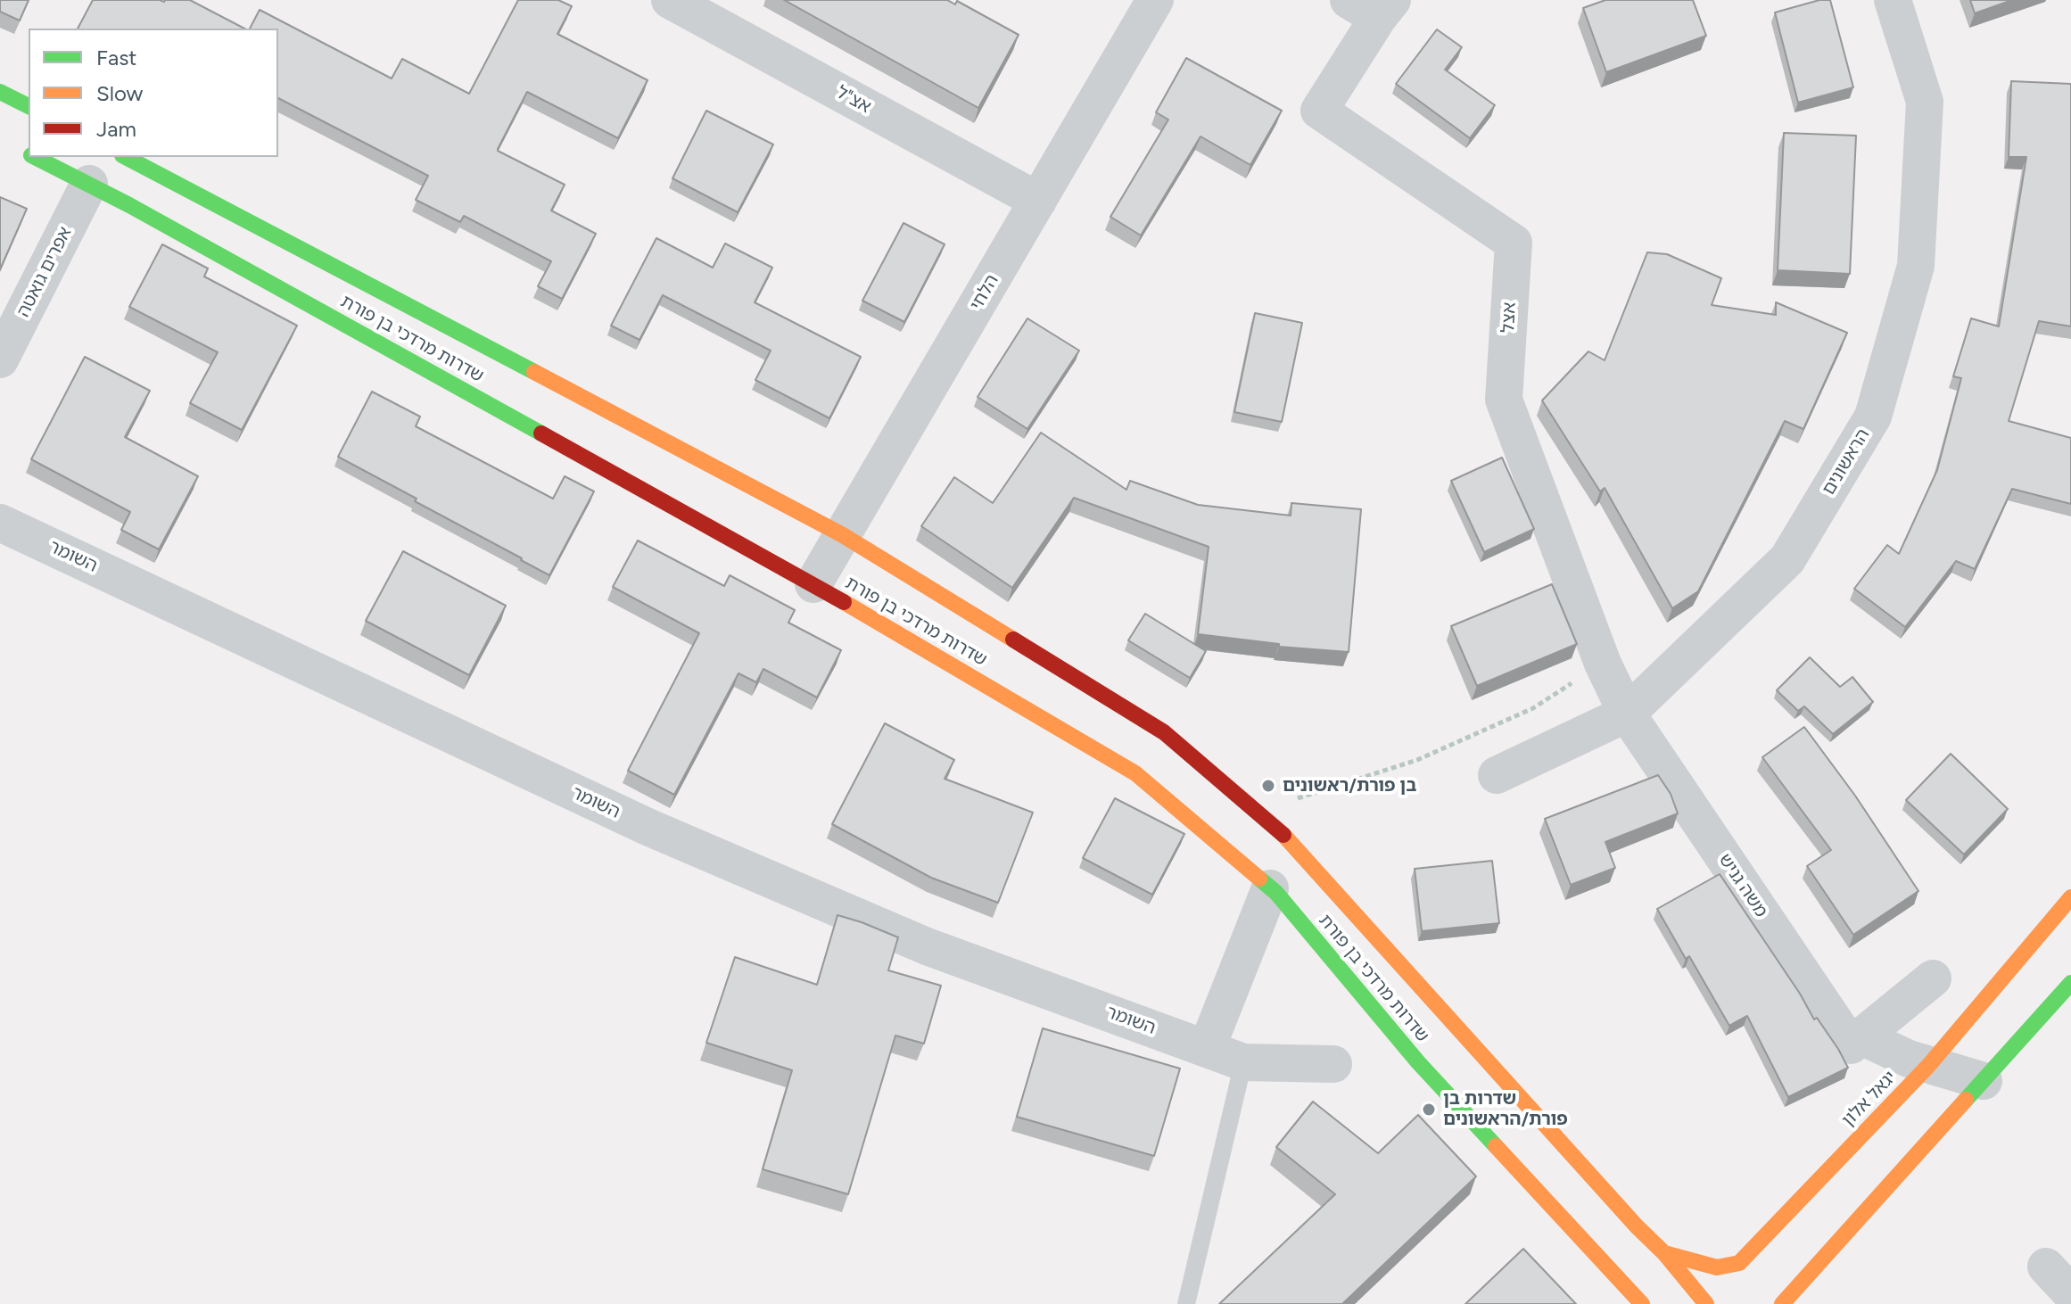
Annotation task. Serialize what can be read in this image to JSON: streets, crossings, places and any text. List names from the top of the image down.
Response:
{
  "streets": {
    "street": [
      "אצ\"ל",
      "אפרים גואטה",
      "הלחי",
      "אצל",
      "שדרות מרדכי בן פורת",
      "הראשונים",
      "השומר",
      "משה גניש",
      "יגאל אלון"
    ]
  },
  "crossings": [
    ["אצ\"ל", "הלחי"],
    ["אפרים גואטה", "שדרות מרדכי בן פורת"],
    ["הלחי", "שדרות מרדכי בן פורת"],
    ["אצל", "הראשונים"],
    ["אצל", "משה גניש"],
    ["שדרות מרדכי בן פורת", "יגאל אלון"],
    ["הראשונים", "משה גניש"],
    ["משה גניש", "יגאל אלון"]
  ],
  "places": ["בן פורת/ראשונים", "שדרות בן פורת/הראשונים"],
  "legend": ["Fast", "Slow", "Jam"]
}
